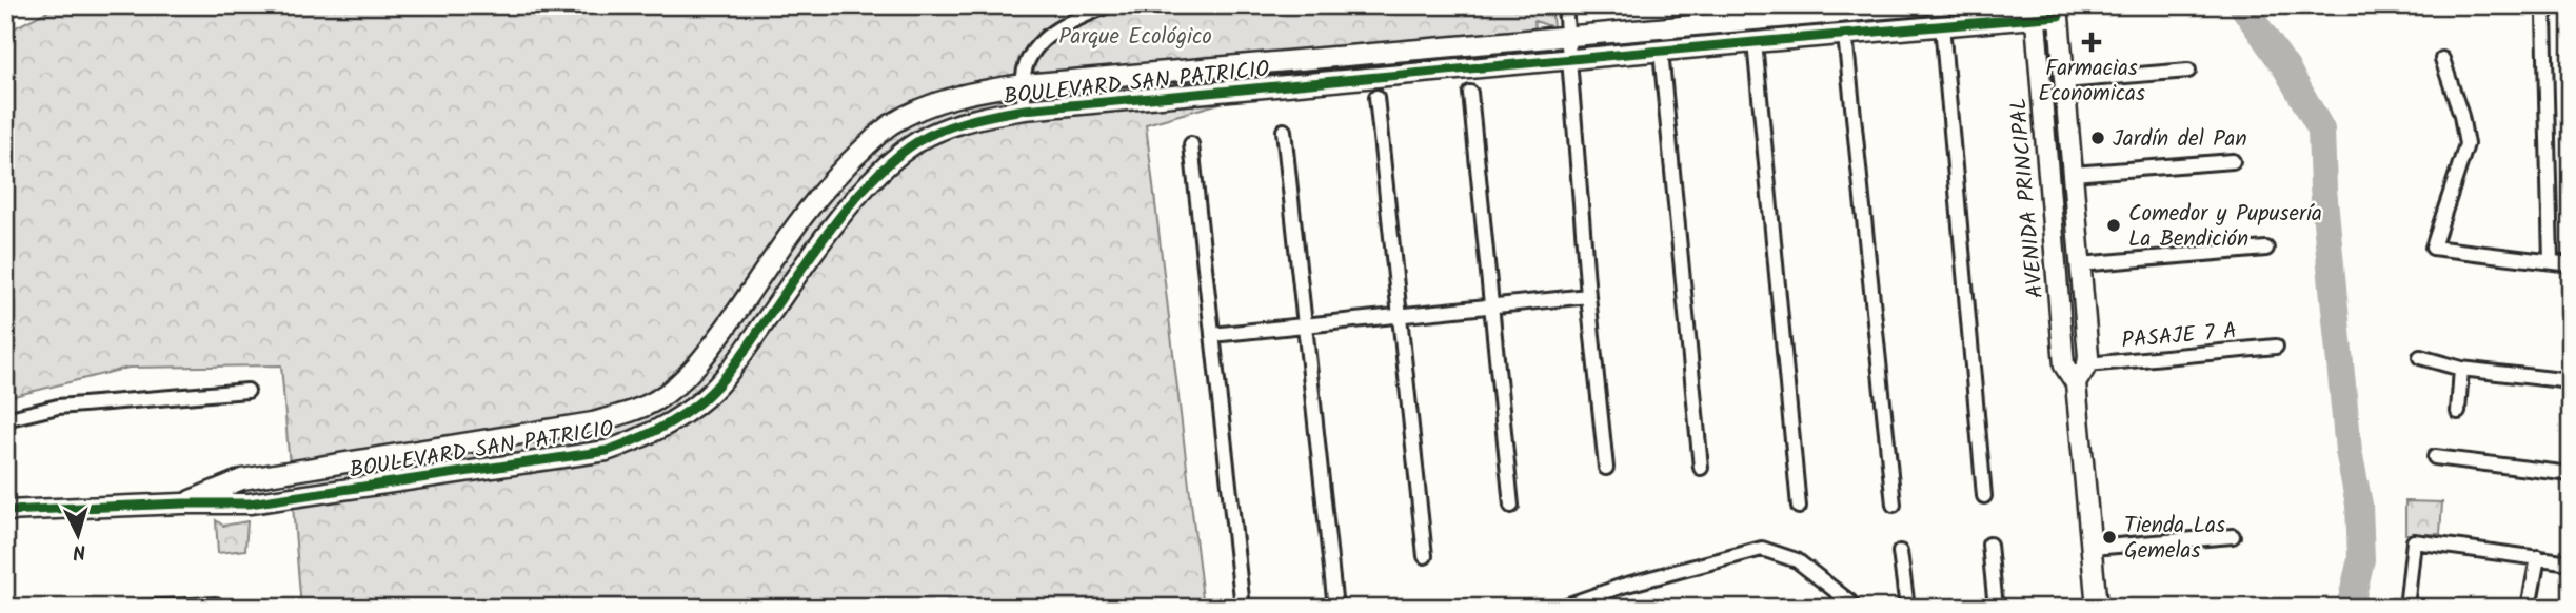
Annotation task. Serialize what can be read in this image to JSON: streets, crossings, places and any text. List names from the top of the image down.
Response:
{
  "streets": {
    "street": ["BOULEVARD SAN PATRICIO", "AVENIDA PRINCIPAL", "PASAJE 7 A"]
  },
  "crossings": [
    ["BOULEVARD SAN PATRICIO", "AVENIDA PRINCIPAL"]
  ],
  "parks": ["Parque Ecológico"],
  "places": {
    "health": ["Farmacias Economicas"],
    "other": ["Jardín del Pan", "Comedor y Pupusería La Bendición", "Tienda Las Gemelas"]
  },
  "north": "bottom"
}
